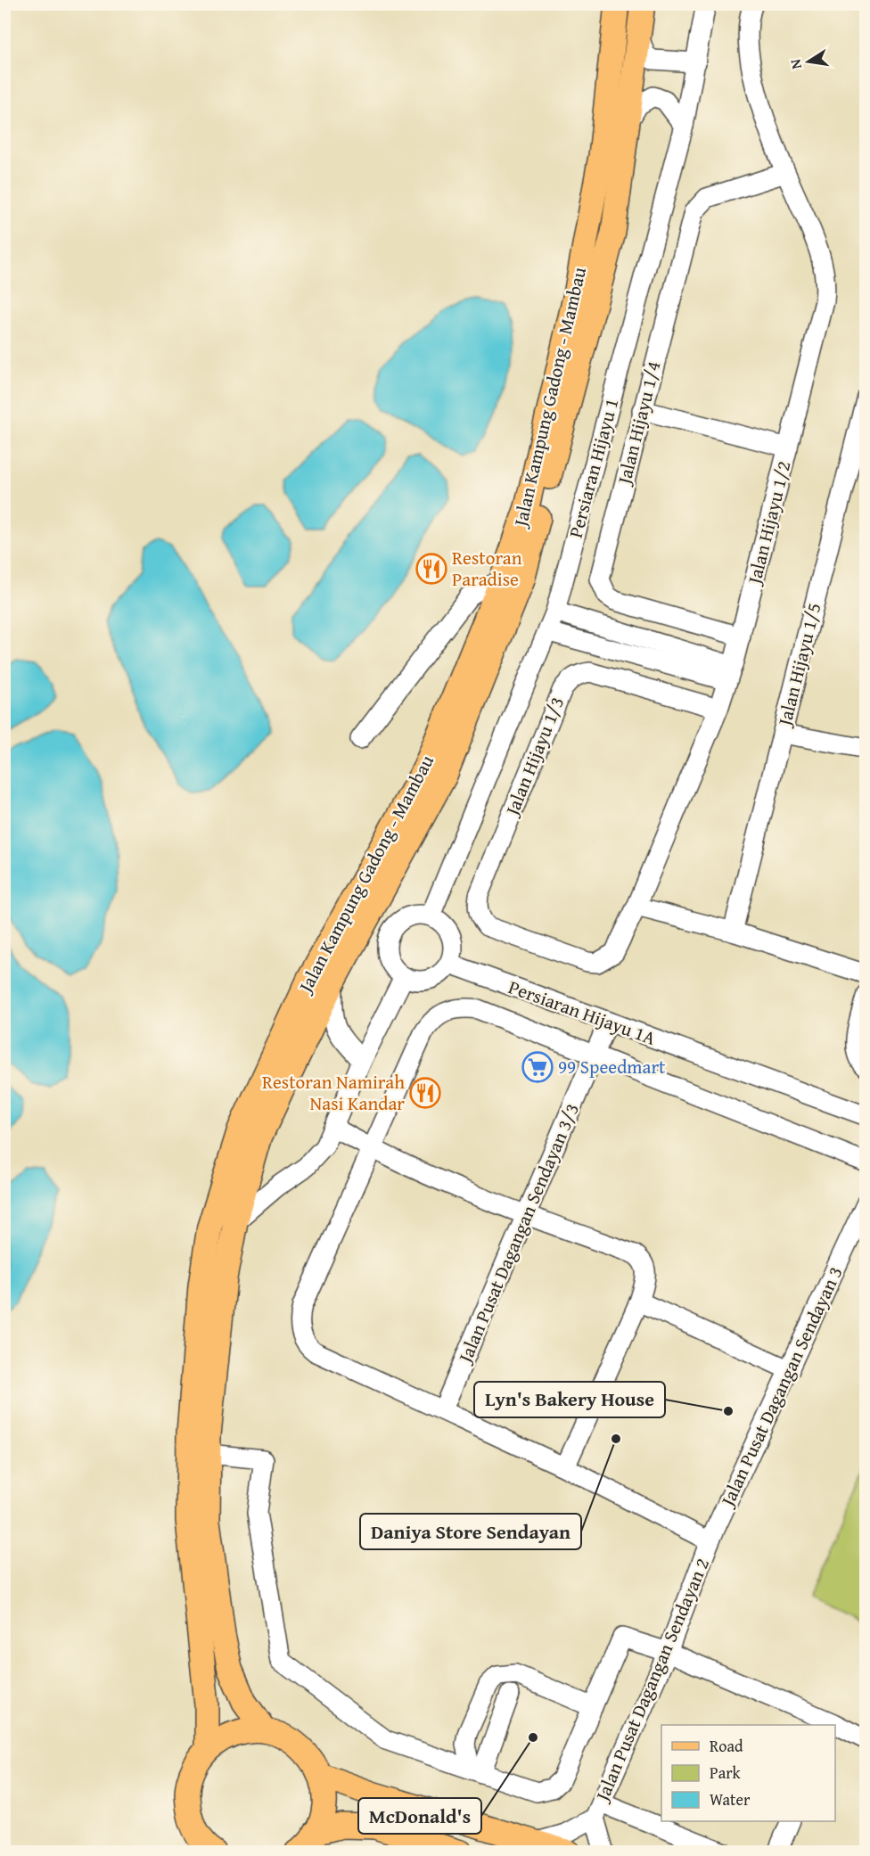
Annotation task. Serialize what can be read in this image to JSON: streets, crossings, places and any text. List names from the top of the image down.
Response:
{
  "streets": {
    "main road": ["Jalan Kampung Gadong - Mambau"],
    "street": [
      "Jalan Hijayu 1/4",
      "Persiaran Hijayu 1",
      "Jalan Hijayu 1/2",
      "Jalan Hijayu 1/5",
      "Jalan Hijayu 1/3",
      "Persiaran Hijayu 1A",
      "Jalan Pusat Dagangan Sendayan 3/3",
      "Jalan Pusat Dagangan Sendayan 3",
      "Jalan Pusat Dagangan Sendayan 2"
    ]
  },
  "crossings": [
    ["Jalan Hijayu 1/4", "Jalan Hijayu 1/2"],
    ["Persiaran Hijayu 1", "Persiaran Hijayu 1A"],
    ["Jalan Hijayu 1/2", "Jalan Hijayu 1/3"],
    ["Persiaran Hijayu 1A", "Jalan Pusat Dagangan Sendayan 3/3"],
    ["Jalan Pusat Dagangan Sendayan 3", "Jalan Pusat Dagangan Sendayan 2"]
  ],
  "places": {
    "restaurant": ["Restoran Paradise", "Restoran Namirah Nasi Kandar"],
    "supermarket": ["99 Speedmart"],
    "other": ["Lyn's Bakery House", "Daniya Store Sendayan", "McDonald's"]
  },
  "legend": ["Road", "Park", "Water"],
  "north": "left"
}
